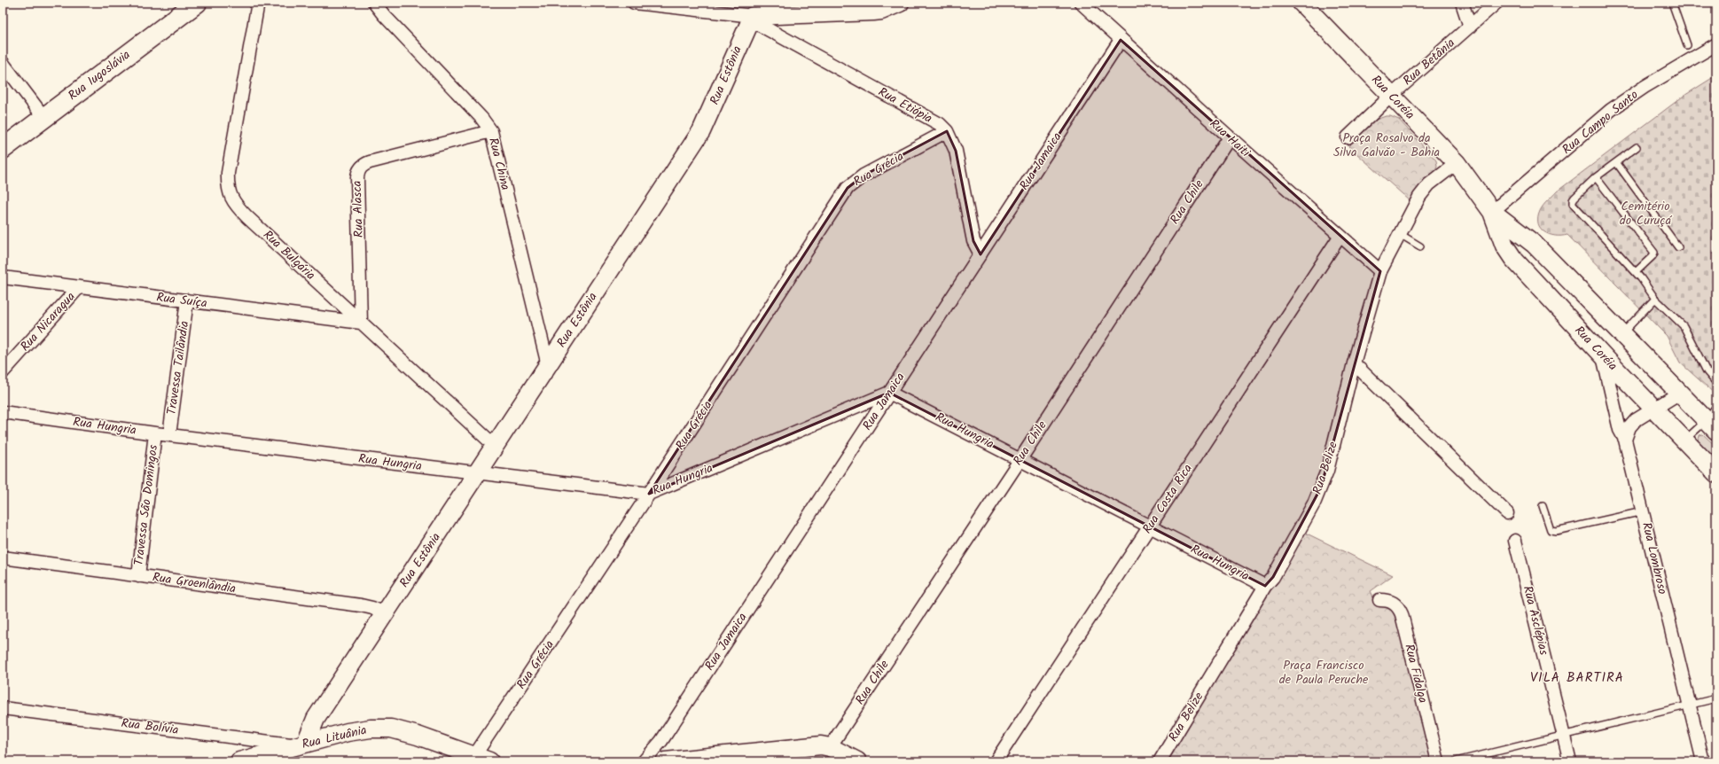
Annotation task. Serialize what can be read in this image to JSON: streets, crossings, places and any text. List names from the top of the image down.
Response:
{
  "streets": {
    "main road": ["Rua Iugoslávia"],
    "street": [
      "Rua Betânia",
      "Rua Estônia",
      "Rua Coréia",
      "Rua Etiópia",
      "Rua Campo Santo",
      "Rua Haiti",
      "Rua Jamaica",
      "Rua China",
      "Rua Grécia",
      "Rua Chile",
      "Rua Alasca",
      "Rua Bulgária",
      "Rua Suíça",
      "Rua Nicaragua",
      "Travessa Tailândia",
      "Rua Hungria",
      "Rua Belize",
      "Rua Costa Rica",
      "Travessa São Domingos",
      "Rua Lombroso",
      "Rua Groenlândia",
      "Rua Asclépias",
      "Rua Fidalga",
      "Rua Bolívia",
      "Rua Lituânia"
    ]
  },
  "crossings": [
    ["Rua Betânia", "Rua Coréia"],
    ["Rua Estônia", "Rua Etiópia"],
    ["Rua Estônia", "Rua China"],
    ["Rua Estônia", "Rua Bulgária"],
    ["Rua Estônia", "Rua Hungria"],
    ["Rua Estônia", "Rua Groenlândia"],
    ["Rua Estônia", "Rua Bolívia"],
    ["Rua Estônia", "Rua Lituânia"],
    ["Rua Coréia", "Rua Campo Santo"],
    ["Rua Coréia", "Rua Belize"],
    ["Rua Coréia", "Rua Lombroso"],
    ["Rua Etiópia", "Rua Jamaica"],
    ["Rua Etiópia", "Rua Grécia"],
    ["Rua Haiti", "Rua Jamaica"],
    ["Rua Haiti", "Rua Chile"],
    ["Rua Haiti", "Rua Belize"],
    ["Rua Haiti", "Rua Costa Rica"],
    ["Rua Jamaica", "Rua Hungria"],
    ["Rua China", "Rua Alasca"],
    ["Rua Grécia", "Rua Hungria"],
    ["Rua Grécia", "Rua Lituânia"],
    ["Rua Chile", "Rua Hungria"],
    ["Rua Alasca", "Rua Bulgária"],
    ["Rua Alasca", "Rua Suíça"],
    ["Rua Bulgária", "Rua Suíça"],
    ["Rua Suíça", "Rua Nicaragua"],
    ["Rua Suíça", "Travessa Tailândia"],
    ["Travessa Tailândia", "Rua Hungria"],
    ["Rua Hungria", "Rua Belize"],
    ["Rua Hungria", "Rua Costa Rica"],
    ["Rua Hungria", "Travessa São Domingos"],
    ["Travessa São Domingos", "Rua Groenlândia"],
    ["Rua Bolívia", "Rua Lituânia"]
  ],
  "districts": ["VILA BARTIRA"],
  "parks": ["Praça Rosalvo da Silva Galvăo - Bahia", "Cemitério do Curuçá", "Praça Francisco de Paula Peruche"]
}
